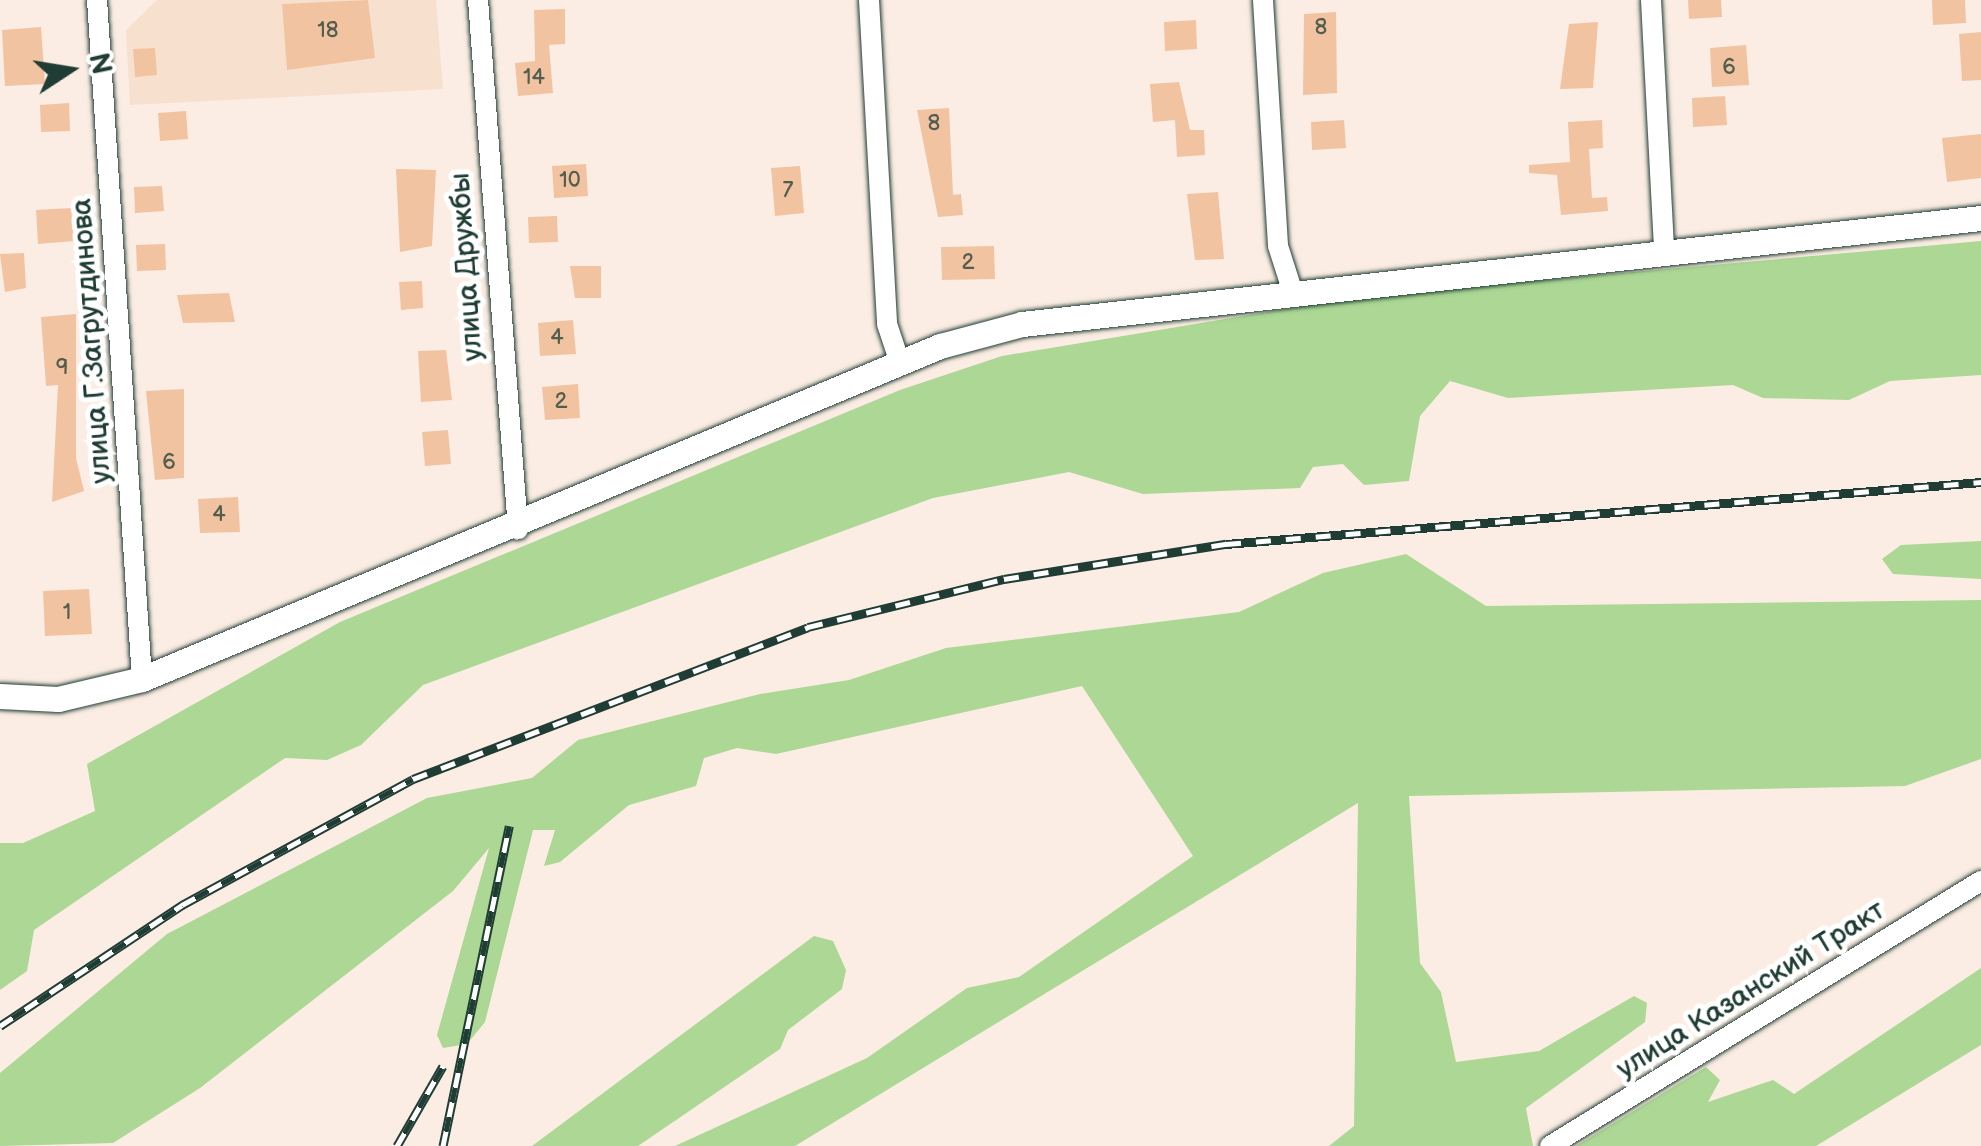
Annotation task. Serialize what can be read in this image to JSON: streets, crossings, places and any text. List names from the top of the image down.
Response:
{
  "streets": {
    "street": ["улица Дружбы", "улица Г.Загрутдинова", "улица Казанский Тракт"]
  },
  "house_numbers": [
    "8",
    "18",
    "6",
    "14",
    "8",
    "10",
    "7",
    "2",
    "4",
    "9",
    "2",
    "6",
    "4",
    "1"
  ],
  "north": "right"
}
